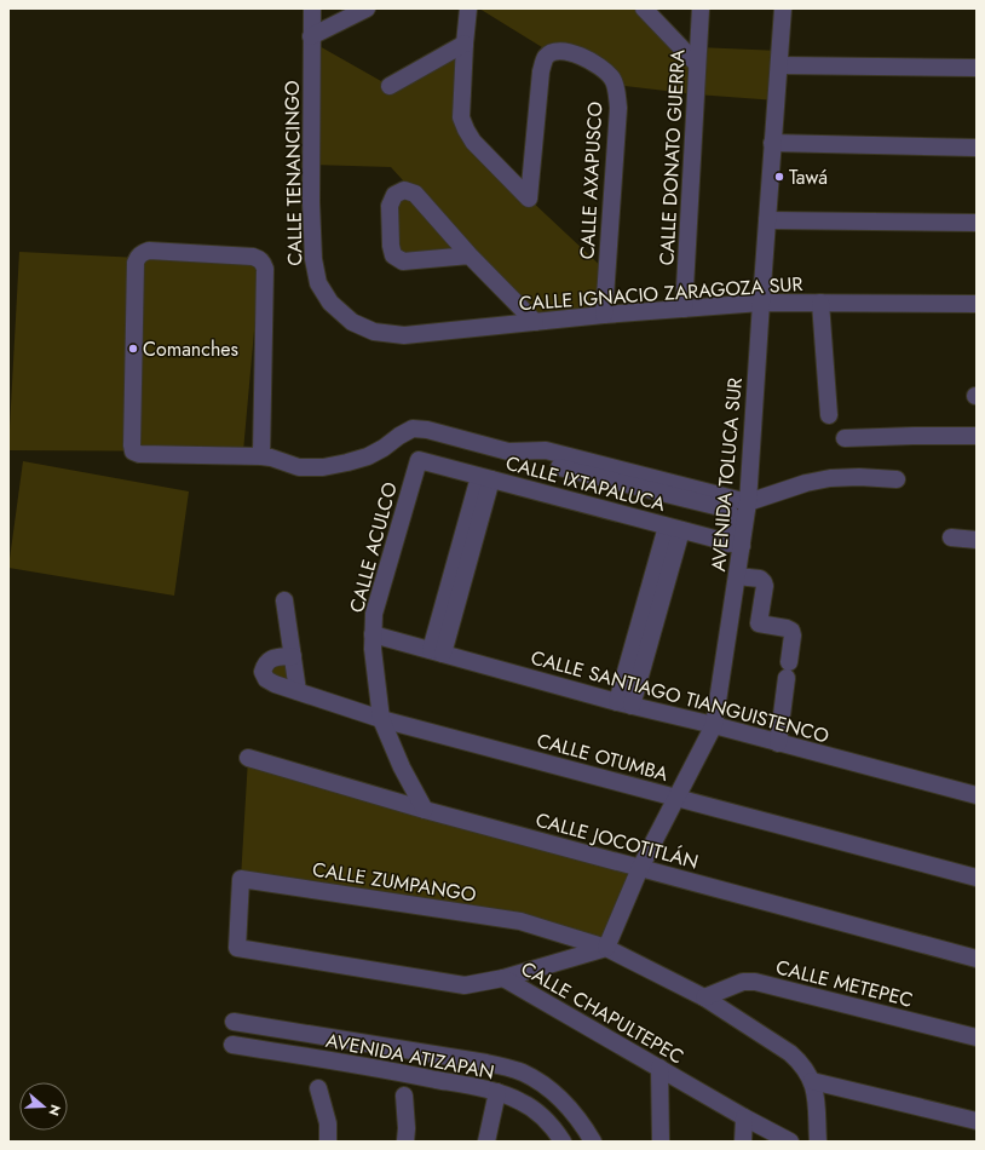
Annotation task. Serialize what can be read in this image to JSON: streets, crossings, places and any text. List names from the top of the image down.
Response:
{
  "streets": {
    "street": [
      "CALLE DONATO GUERRA",
      "CALLE TENANCINGO",
      "CALLE AXAPUSCO",
      "CALLE IGNACIO ZARAGOZA SUR",
      "AVENIDA TOLUCA SUR",
      "CALLE IXTAPALUCA",
      "CALLE ACULCO",
      "CALLE SANTIAGO TIANGUISTENCO",
      "CALLE OTUMBA",
      "CALLE JOCOTITLÁN",
      "CALLE ZUMPANGO",
      "CALLE METEPEC",
      "CALLE CHAPULTEPEC",
      "AVENIDA ATIZAPAN"
    ]
  },
  "crossings": [
    ["CALLE DONATO GUERRA", "CALLE IGNACIO ZARAGOZA SUR"],
    ["CALLE TENANCINGO", "CALLE IGNACIO ZARAGOZA SUR"],
    ["CALLE AXAPUSCO", "CALLE IGNACIO ZARAGOZA SUR"],
    ["CALLE IGNACIO ZARAGOZA SUR", "AVENIDA TOLUCA SUR"],
    ["AVENIDA TOLUCA SUR", "CALLE IXTAPALUCA"],
    ["AVENIDA TOLUCA SUR", "CALLE SANTIAGO TIANGUISTENCO"],
    ["AVENIDA TOLUCA SUR", "CALLE OTUMBA"],
    ["AVENIDA TOLUCA SUR", "CALLE JOCOTITLÁN"],
    ["AVENIDA TOLUCA SUR", "CALLE ZUMPANGO"],
    ["CALLE IXTAPALUCA", "CALLE ACULCO"],
    ["CALLE ACULCO", "CALLE SANTIAGO TIANGUISTENCO"],
    ["CALLE ACULCO", "CALLE OTUMBA"],
    ["CALLE ACULCO", "CALLE JOCOTITLÁN"],
    ["CALLE ZUMPANGO", "CALLE CHAPULTEPEC"]
  ],
  "places": ["Tawá", "Comanches"],
  "north": "right"
}
